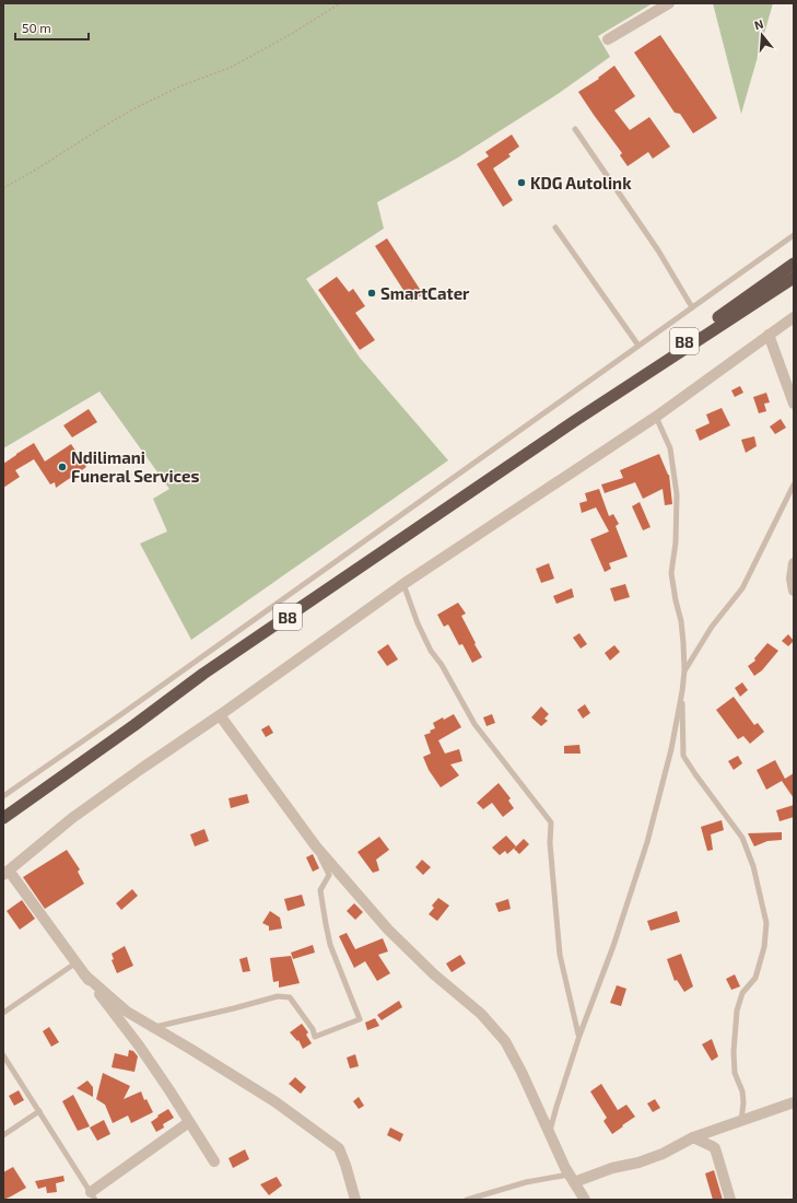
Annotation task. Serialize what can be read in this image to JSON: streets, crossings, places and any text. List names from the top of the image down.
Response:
{
  "streets": {
    "highway": ["B8"]
  },
  "places": ["KDG Autolink", "SmartCater", "Ndilimani Funeral Services"],
  "scale_bar": "50 m",
  "north": "top"
}
